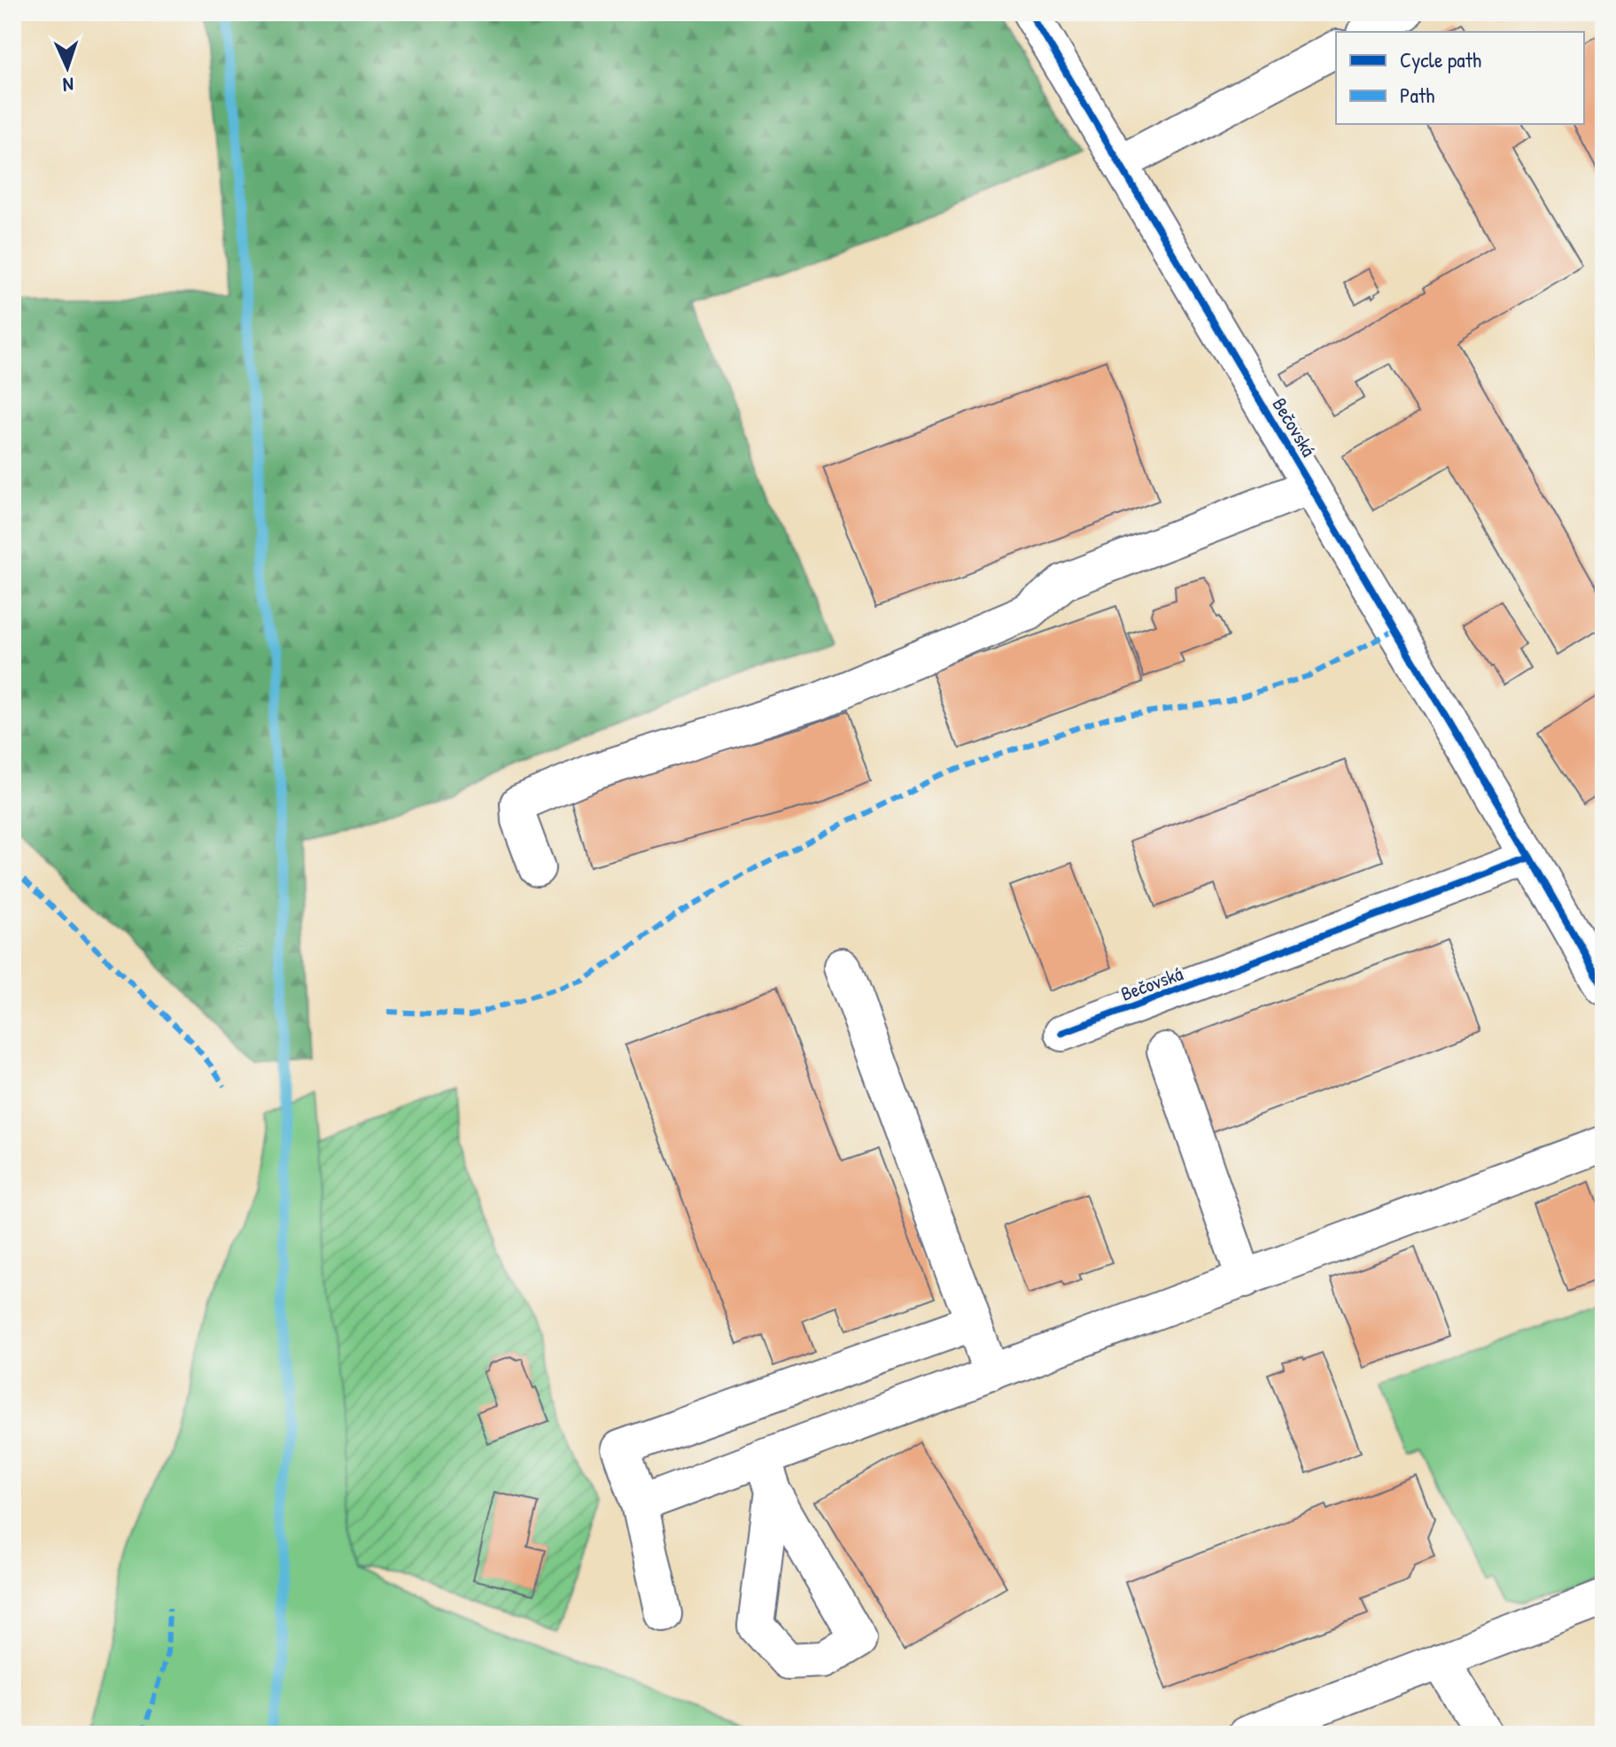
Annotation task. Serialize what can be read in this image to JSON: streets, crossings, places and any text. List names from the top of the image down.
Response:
{
  "streets": {
    "street": ["Bečovská"]
  },
  "legend": ["Cycle path", "Path"],
  "north": "bottom"
}
